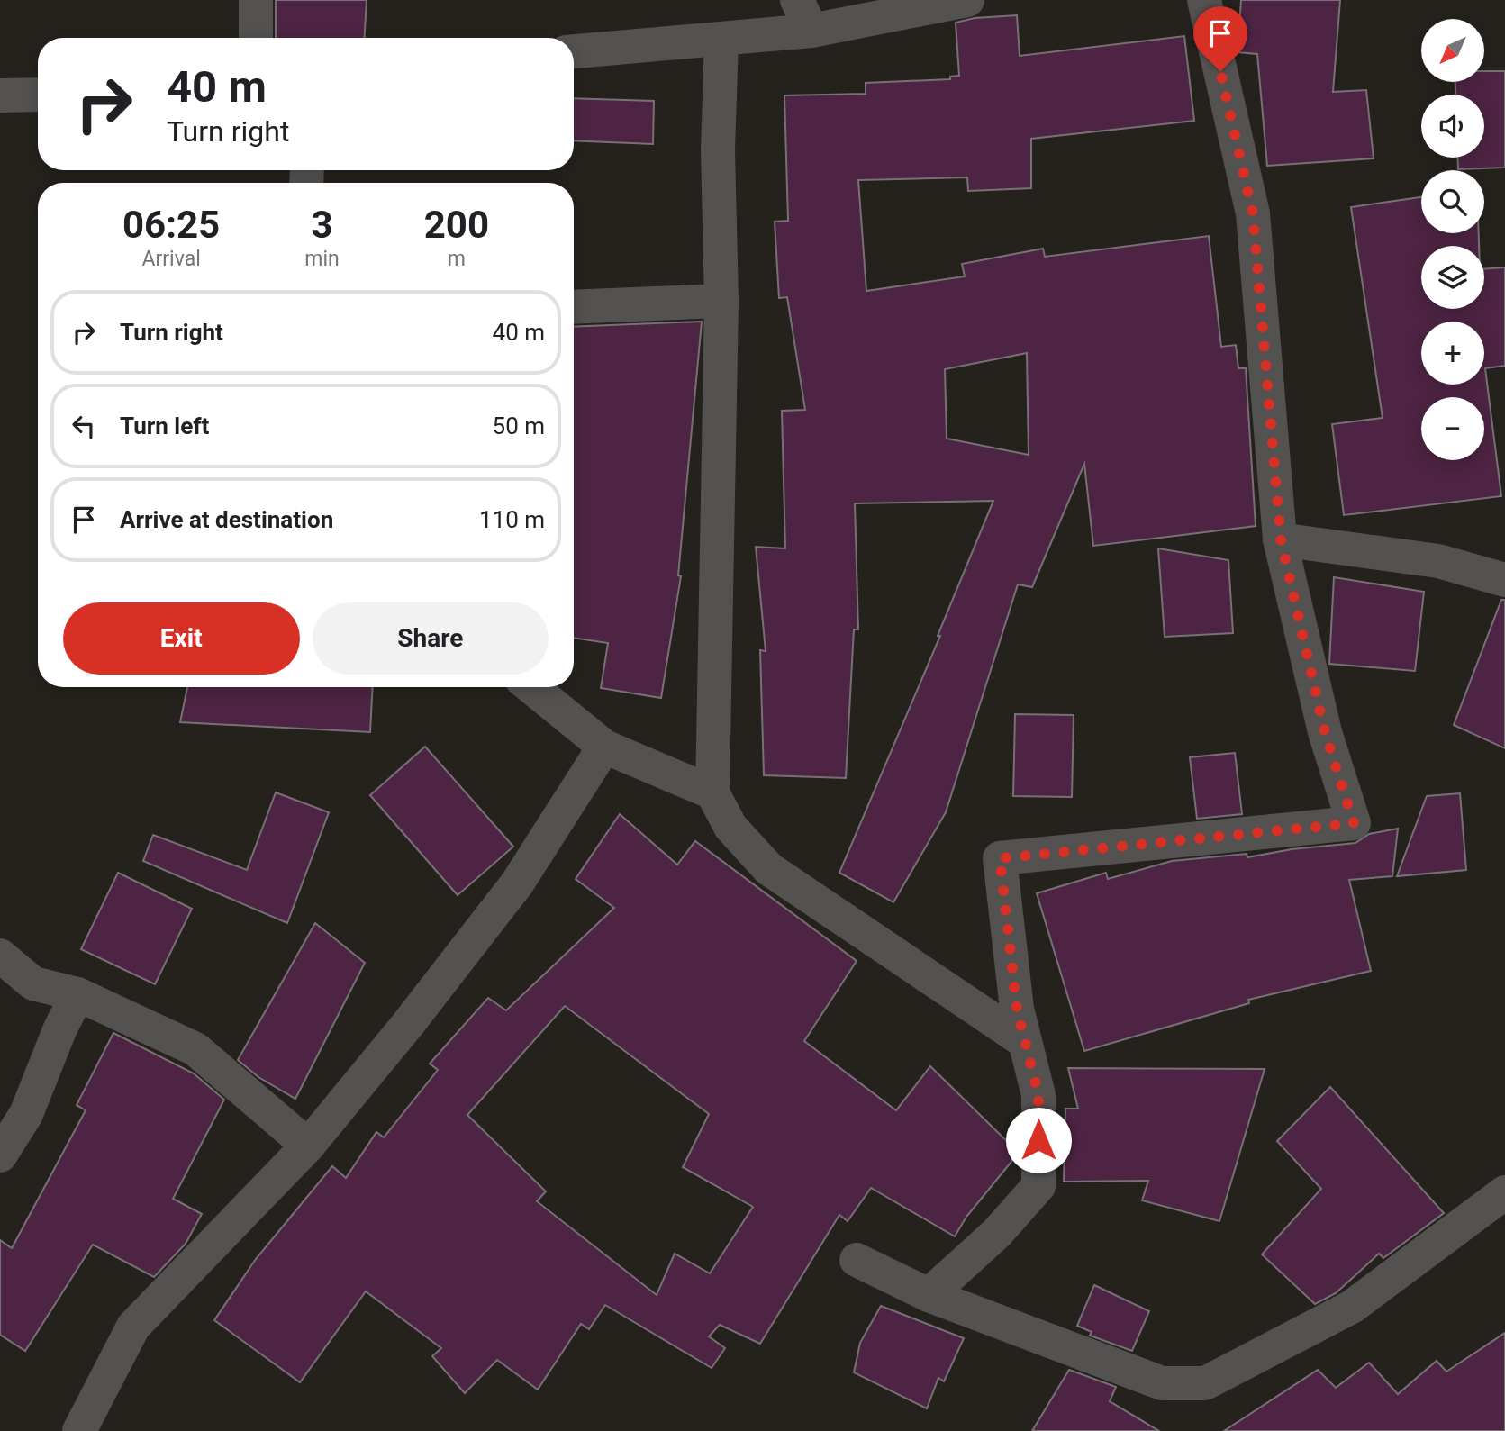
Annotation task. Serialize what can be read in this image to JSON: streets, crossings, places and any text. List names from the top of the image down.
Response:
{
  "north": "bottom left",
  "page": {
    "map_buttons": ["+", "−"],
    "turn": ["40 m", "Turn right"],
    "eta": [
      "06:25",
      "Arrival",
      "3",
      "min",
      "200",
      "m"
    ],
    "list": [
      {
        "name": "Turn right",
        "value": "40 m"
      },
      {
        "name": "Turn left",
        "value": "50 m"
      },
      {
        "name": "Arrive at destination",
        "value": "110 m"
      }
    ],
    "buttons": ["Exit", "Share"]
  }
}
